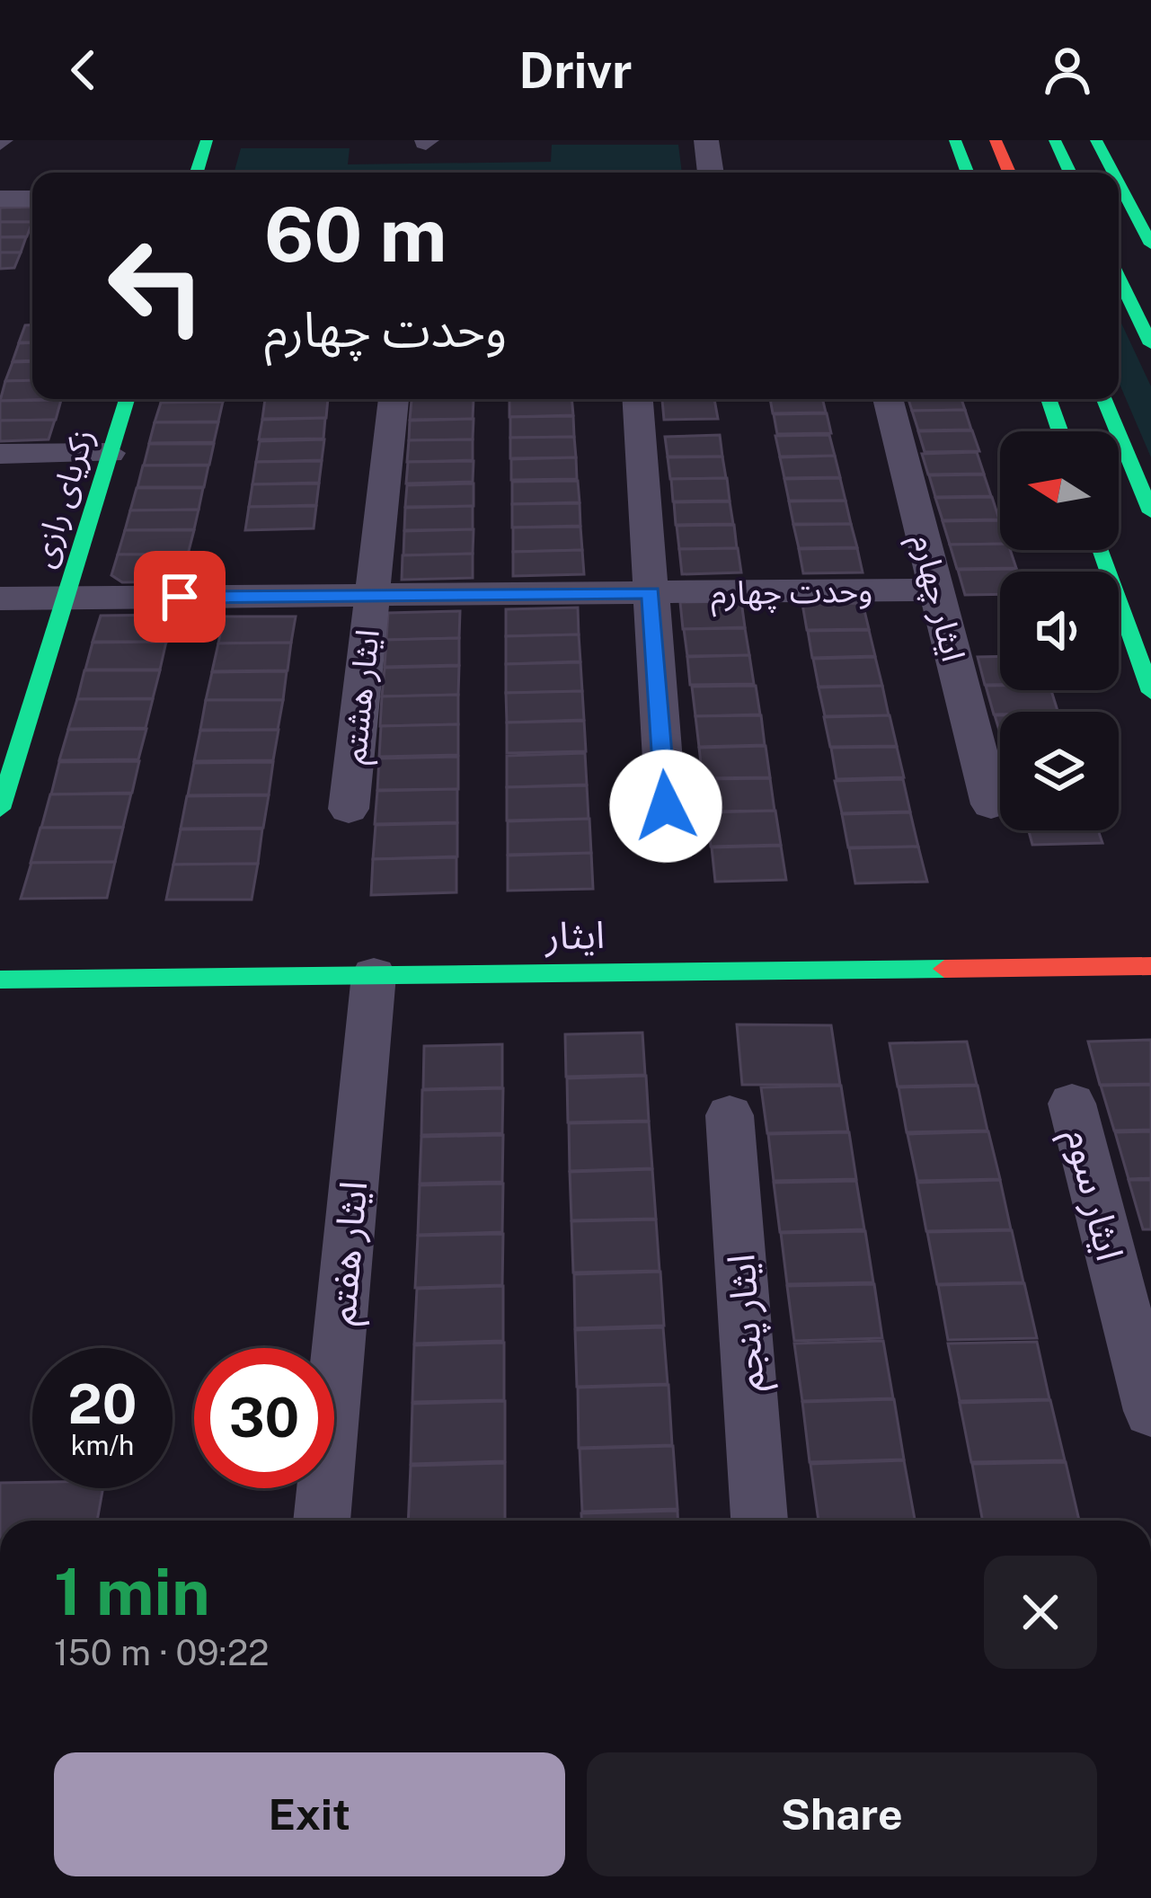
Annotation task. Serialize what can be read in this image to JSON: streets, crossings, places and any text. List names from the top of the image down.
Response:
{
  "streets": {
    "street": [
      "زکریای رازی",
      "وحدت چهارم",
      "ایثار چهارم",
      "ایثار هشتم",
      "ایثار",
      "ایثار سوم",
      "ایثار هفتم",
      "ایثار پنجم"
    ]
  },
  "crossings": [
    ["زکریای رازی", "وحدت چهارم"],
    ["وحدت چهارم", "ایثار چهارم"],
    ["وحدت چهارم", "ایثار هشتم"],
    ["ایثار", "ایثار هفتم"]
  ],
  "north": "left",
  "page": {
    "header": "Drivr",
    "turn": ["60 m", "وحدت چهارم"],
    "speed": "20 km/h",
    "limit": "30",
    "heading": ["1 min", "150 m · 09:22"],
    "buttons": ["Exit", "Share"]
  }
}
